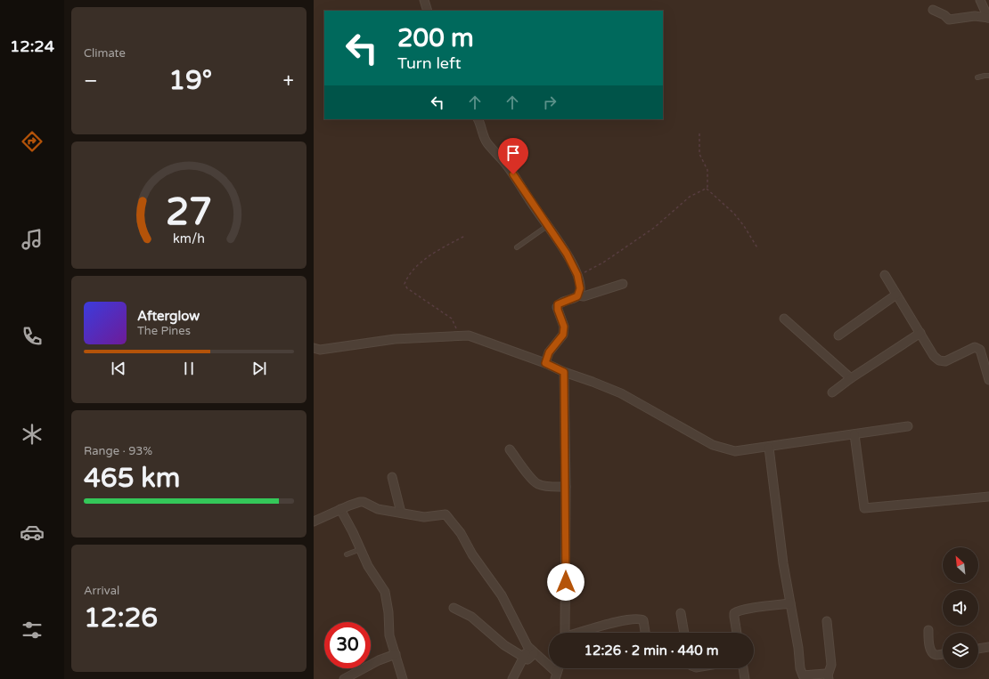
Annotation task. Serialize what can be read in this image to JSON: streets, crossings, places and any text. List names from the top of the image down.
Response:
{
  "north": "top left",
  "page": {
    "tabs": "12:24",
    "tile": [
      "Climate",
      ["Range · 93%", "465 km"],
      ["Arrival", "12:26"]
    ],
    "turn": ["200 m", "Turn left"],
    "heat": ["−", "19°", "+"],
    "song": ["Afterglow", "The Pines"],
    "limit": "30",
    "trip": "12:26 · 2 min · 440 m",
    "gauge": ["27", "km/h"]
  }
}
